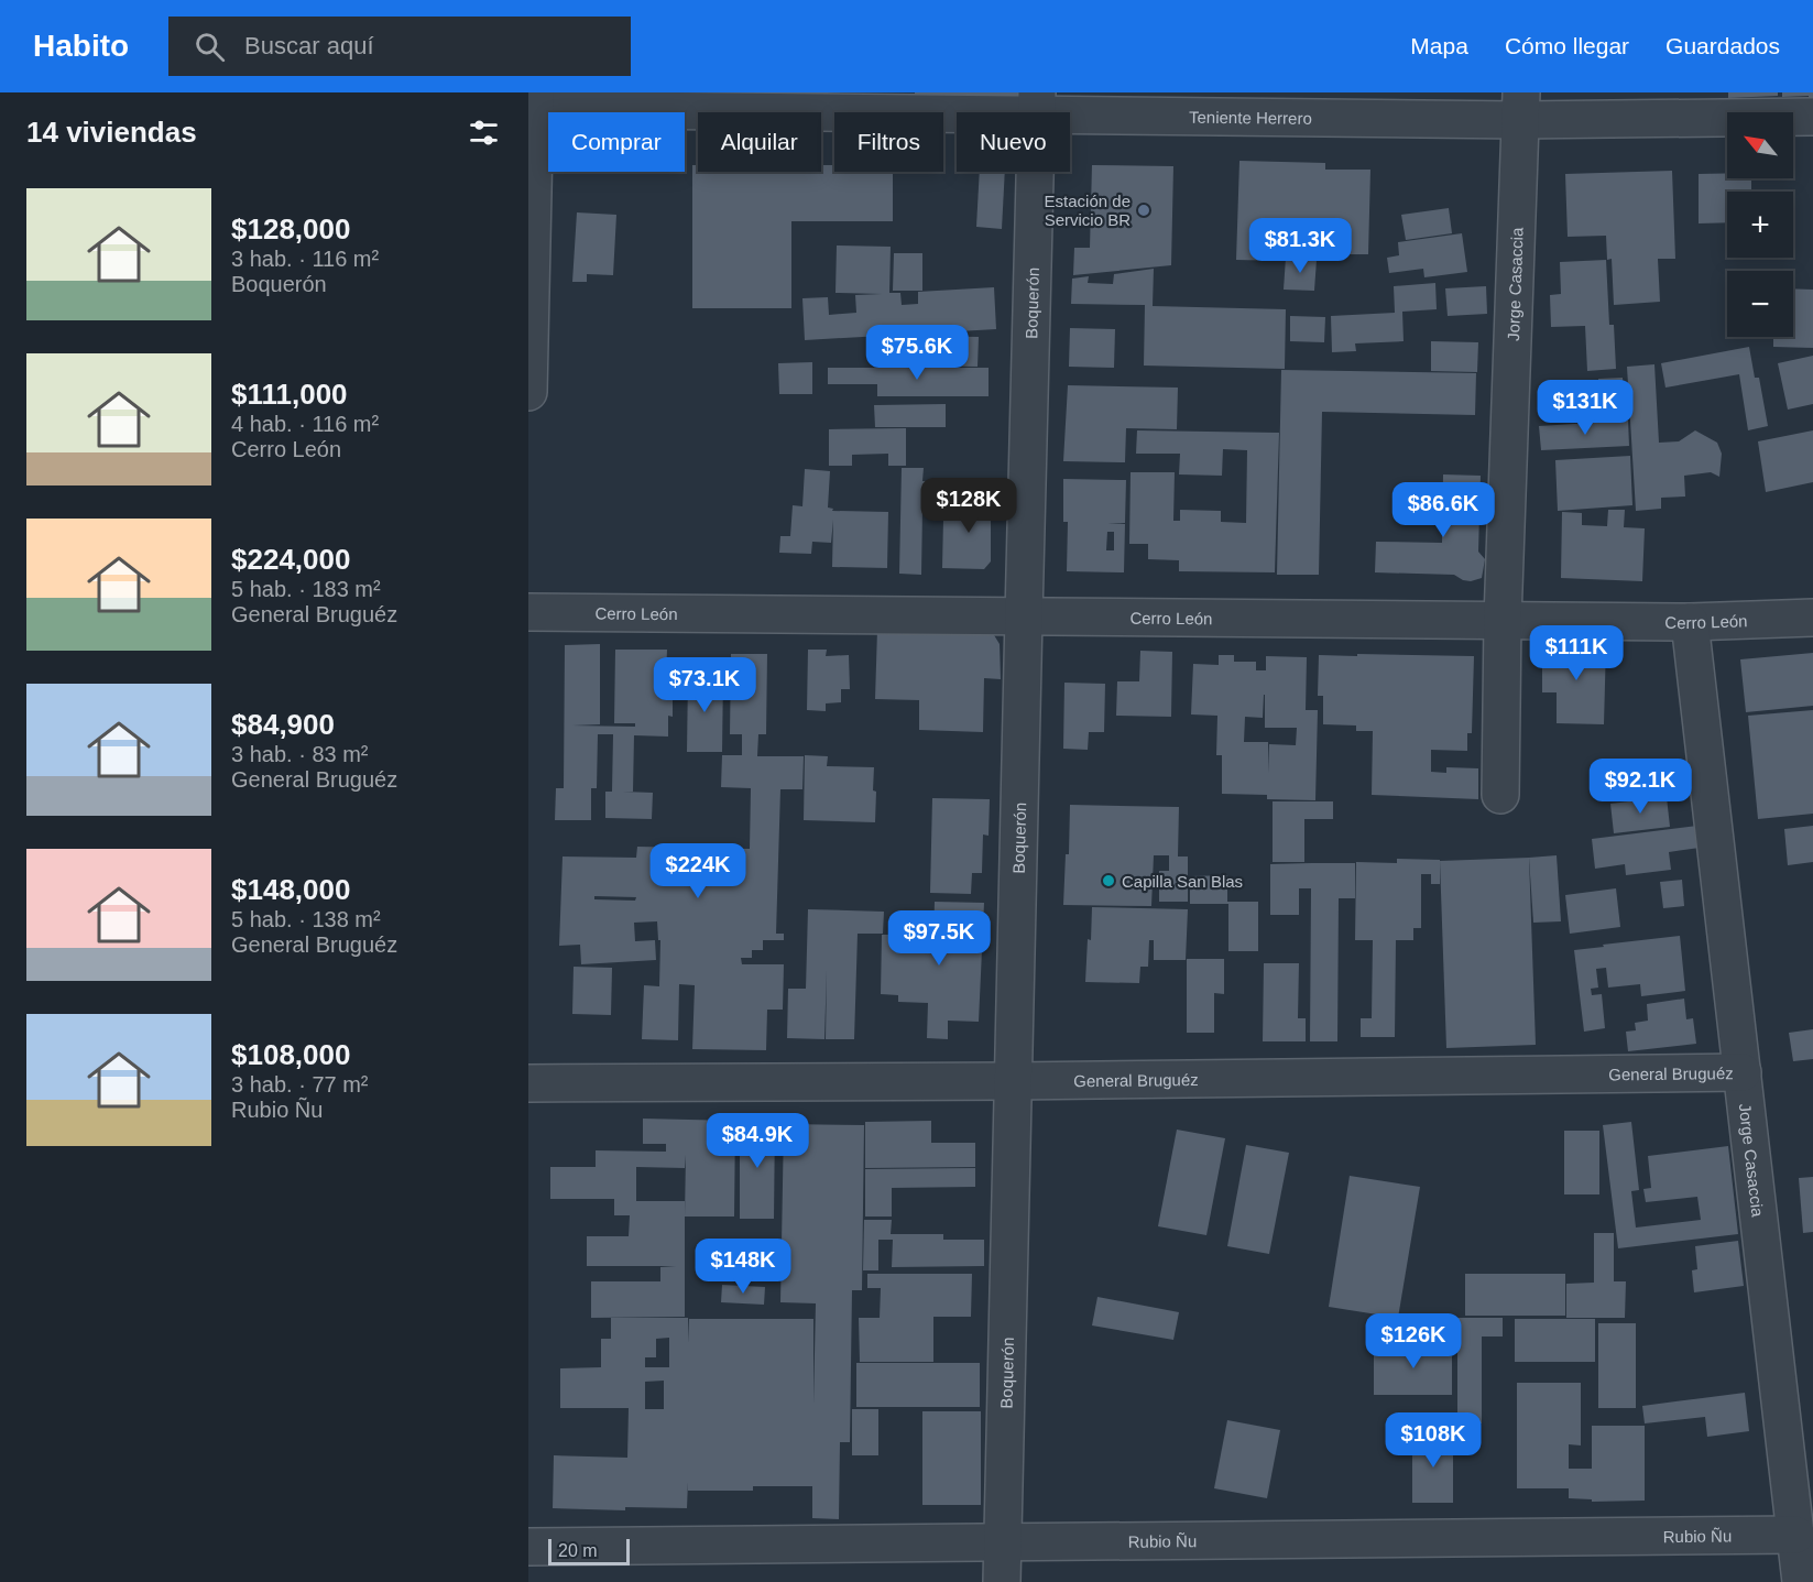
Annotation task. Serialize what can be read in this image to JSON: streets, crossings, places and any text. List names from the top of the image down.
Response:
{
  "streets": {
    "street": [
      "Teniente Herrero",
      "Jorge Casaccia",
      "Boquerón",
      "Cerro León",
      "General Bruguéz",
      "Rubio Ñu"
    ]
  },
  "crossings": [
    ["Teniente Herrero", "Jorge Casaccia"],
    ["Teniente Herrero", "Boquerón"],
    ["Jorge Casaccia", "Cerro León"],
    ["Jorge Casaccia", "General Bruguéz"],
    ["Jorge Casaccia", "Rubio Ñu"],
    ["Boquerón", "Cerro León"],
    ["Boquerón", "General Bruguéz"],
    ["Boquerón", "Rubio Ñu"]
  ],
  "places": ["Estación de Servicio BR", "Capilla San Blas"],
  "scale_bar": "20 m",
  "north": "top left",
  "page": {
    "header": "Habito",
    "search": "Buscar aquí",
    "nav": ["Mapa", "Cómo llegar", "Guardados"],
    "heading": "14 viviendas",
    "map_buttons": ["+", "−"],
    "chip": [
      "Comprar",
      "Alquilar",
      "Filtros",
      "Nuevo"
    ],
    "list": [
      {
        "name": "$128,000",
        "note": "3 hab. · 116 m² · Boquerón"
      },
      {
        "name": "$111,000",
        "note": "4 hab. · 116 m² · Cerro León"
      },
      {
        "name": "$224,000",
        "note": "5 hab. · 183 m² · General Bruguéz"
      },
      {
        "name": "$84,900",
        "note": "3 hab. · 83 m² · General Bruguéz"
      },
      {
        "name": "$148,000",
        "note": "5 hab. · 138 m² · General Bruguéz"
      },
      {
        "name": "$108,000",
        "note": "3 hab. · 77 m² · Rubio Ñu"
      }
    ],
    "price": [
      "$81.3K",
      "$75.6K",
      "$131K",
      "$128K",
      "$86.6K",
      "$111K",
      "$73.1K",
      "$92.1K",
      "$224K",
      "$97.5K",
      "$84.9K",
      "$148K",
      "$126K",
      "$108K"
    ],
    "scale": "20 m"
  }
}
